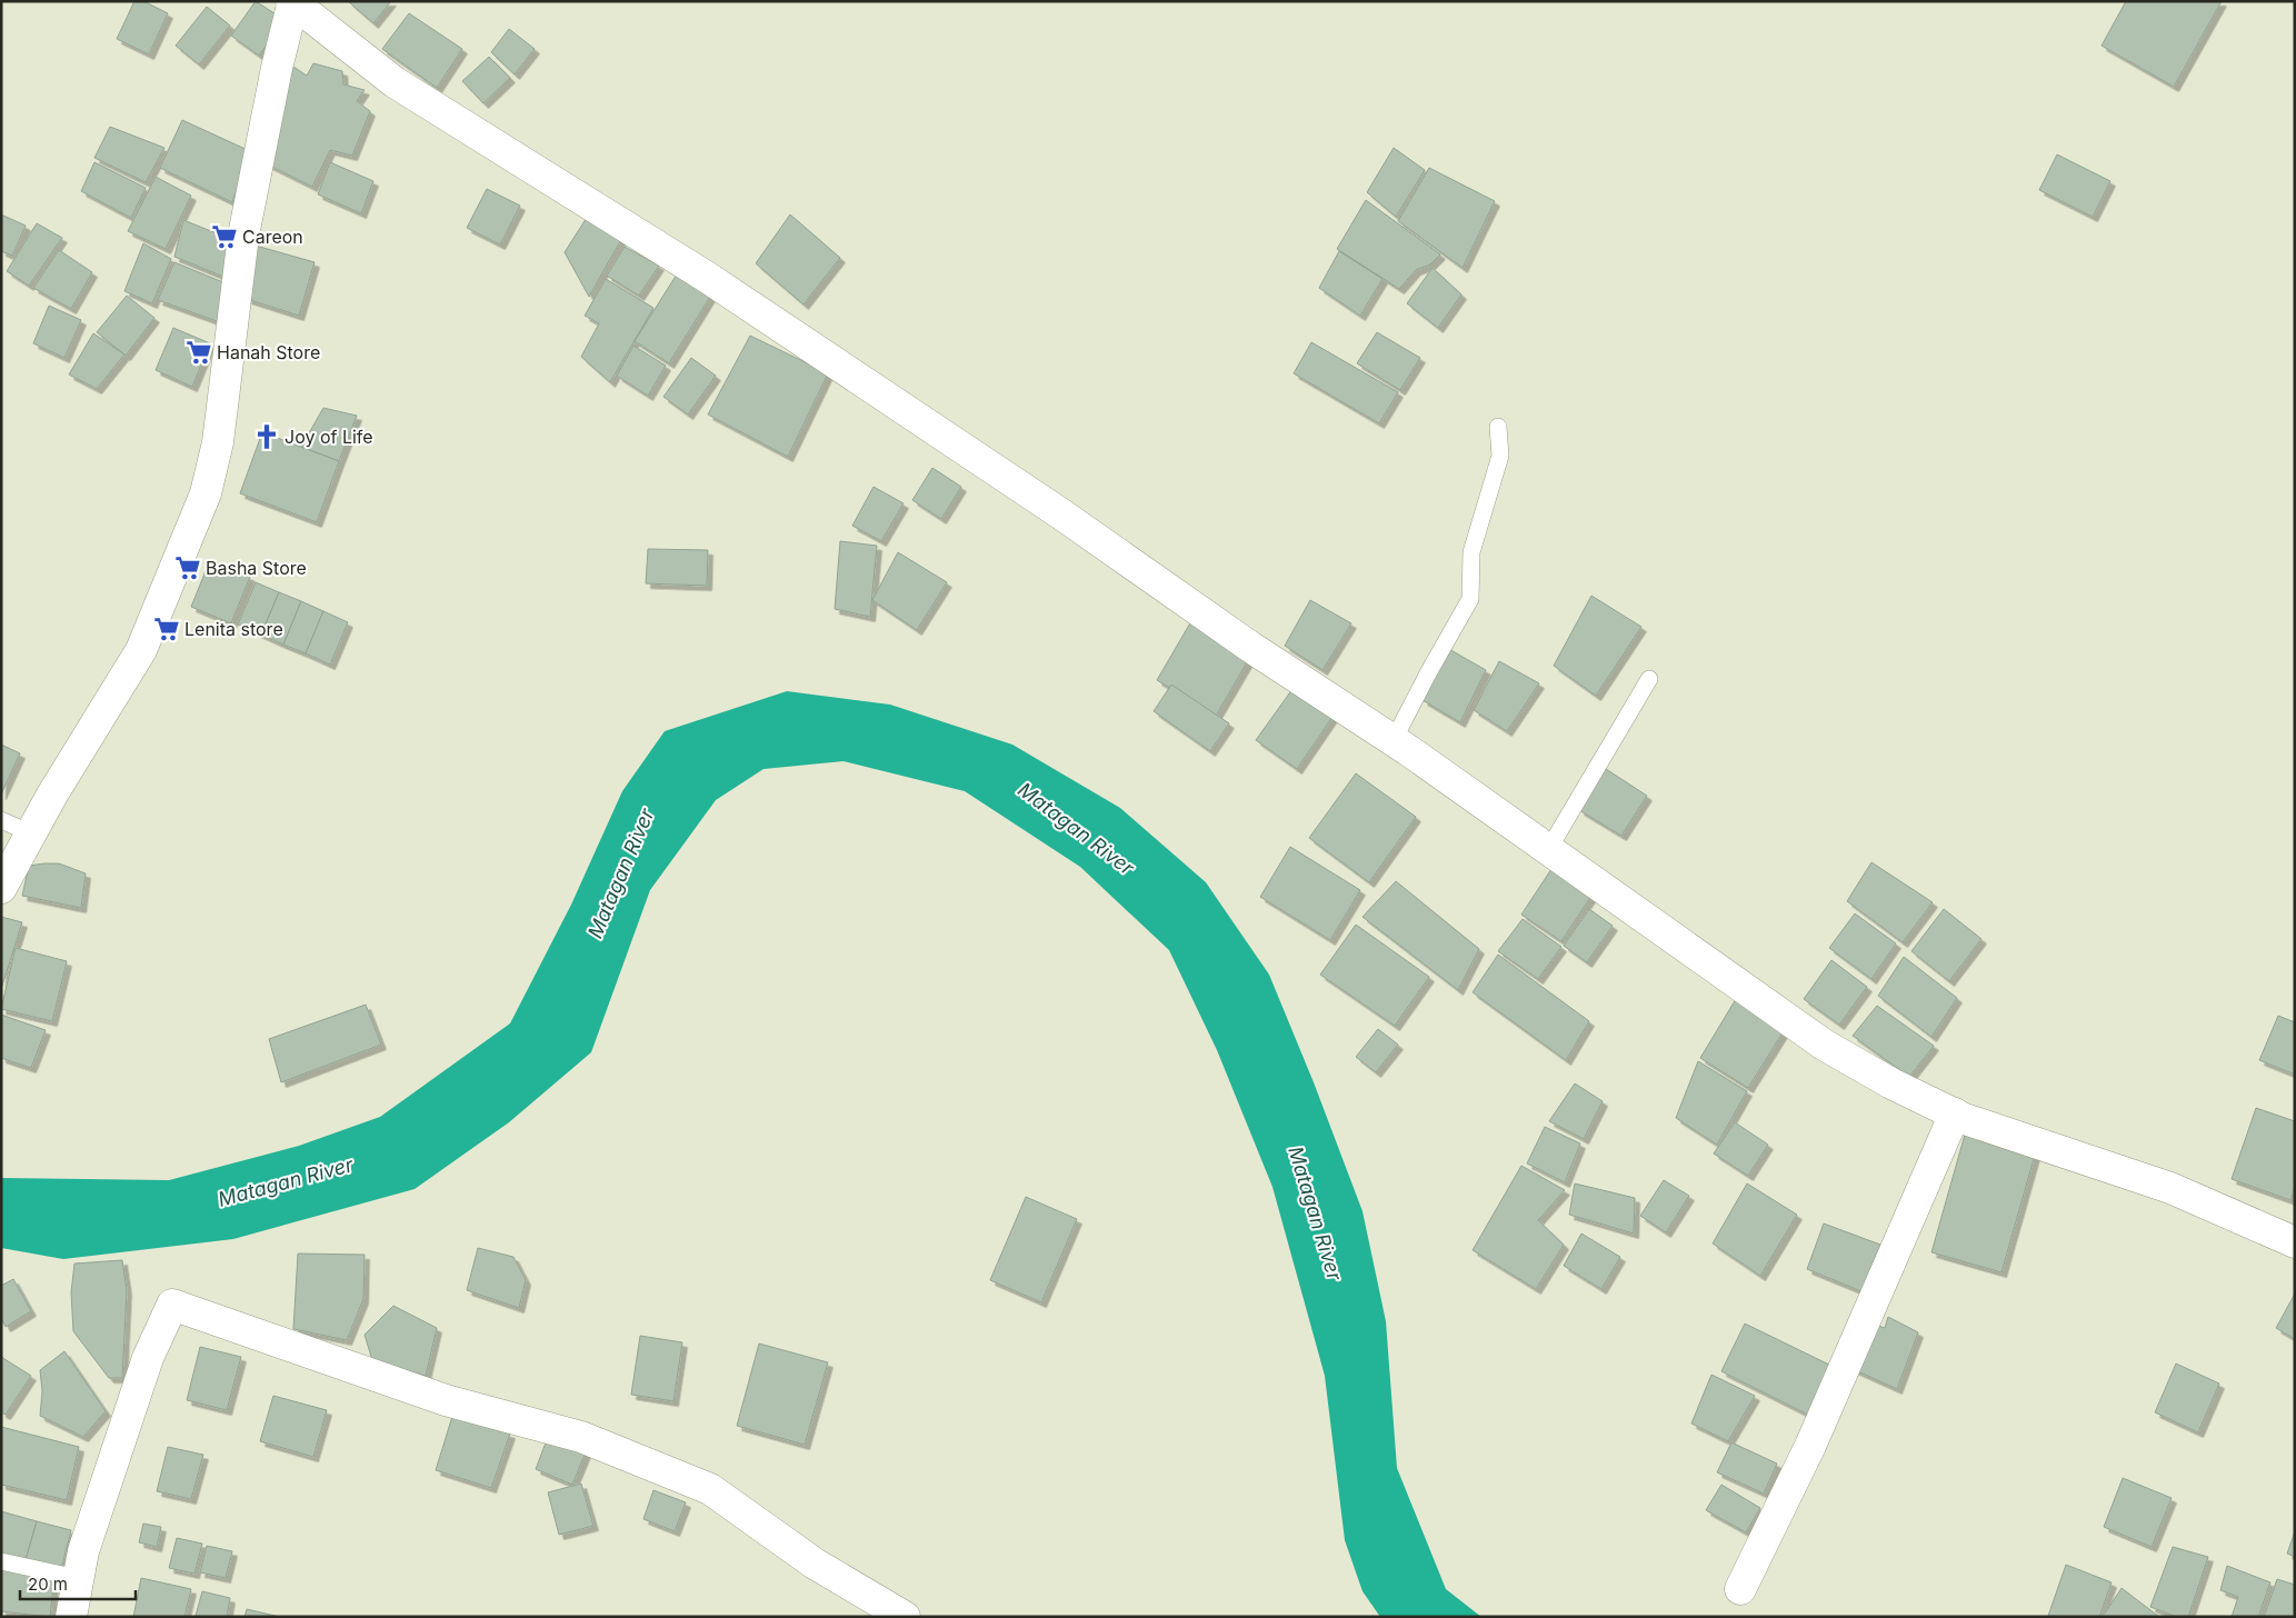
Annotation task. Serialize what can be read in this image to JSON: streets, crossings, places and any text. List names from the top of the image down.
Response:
{
  "water": ["Matagan River"],
  "places": {
    "supermarket": [
      "Careon",
      "Hanah Store",
      "Basha Store",
      "Lenita store"
    ],
    "church": ["Joy of Life"]
  },
  "scale_bar": "20 m"
}
